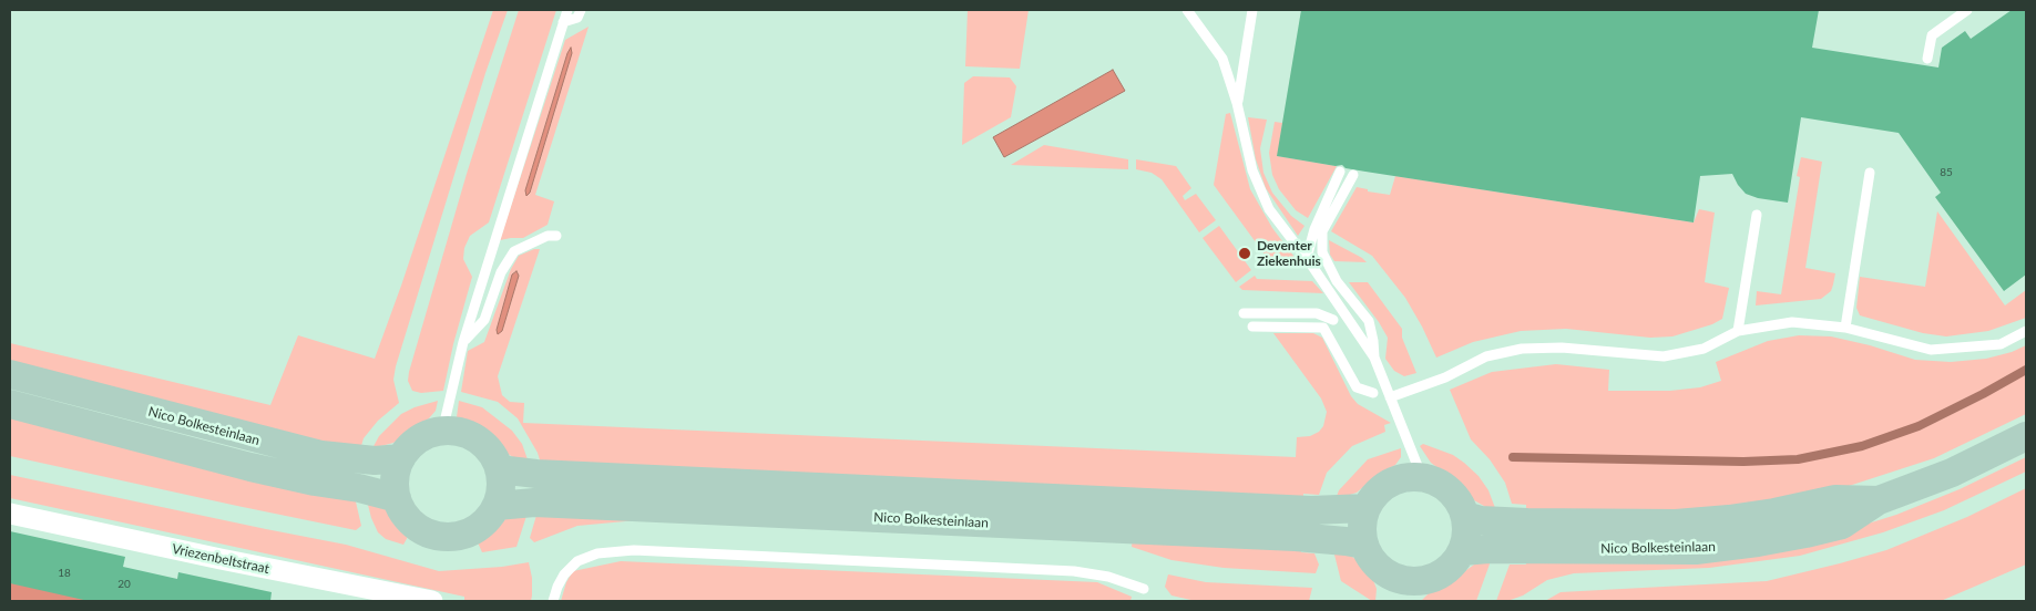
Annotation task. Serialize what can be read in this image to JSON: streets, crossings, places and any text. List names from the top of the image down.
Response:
{
  "streets": {
    "street": ["Nico Bolkesteinlaan", "Vriezenbeltstraat"]
  },
  "places": ["Deventer Ziekenhuis"],
  "house_numbers": ["85", "18", "20"]
}
